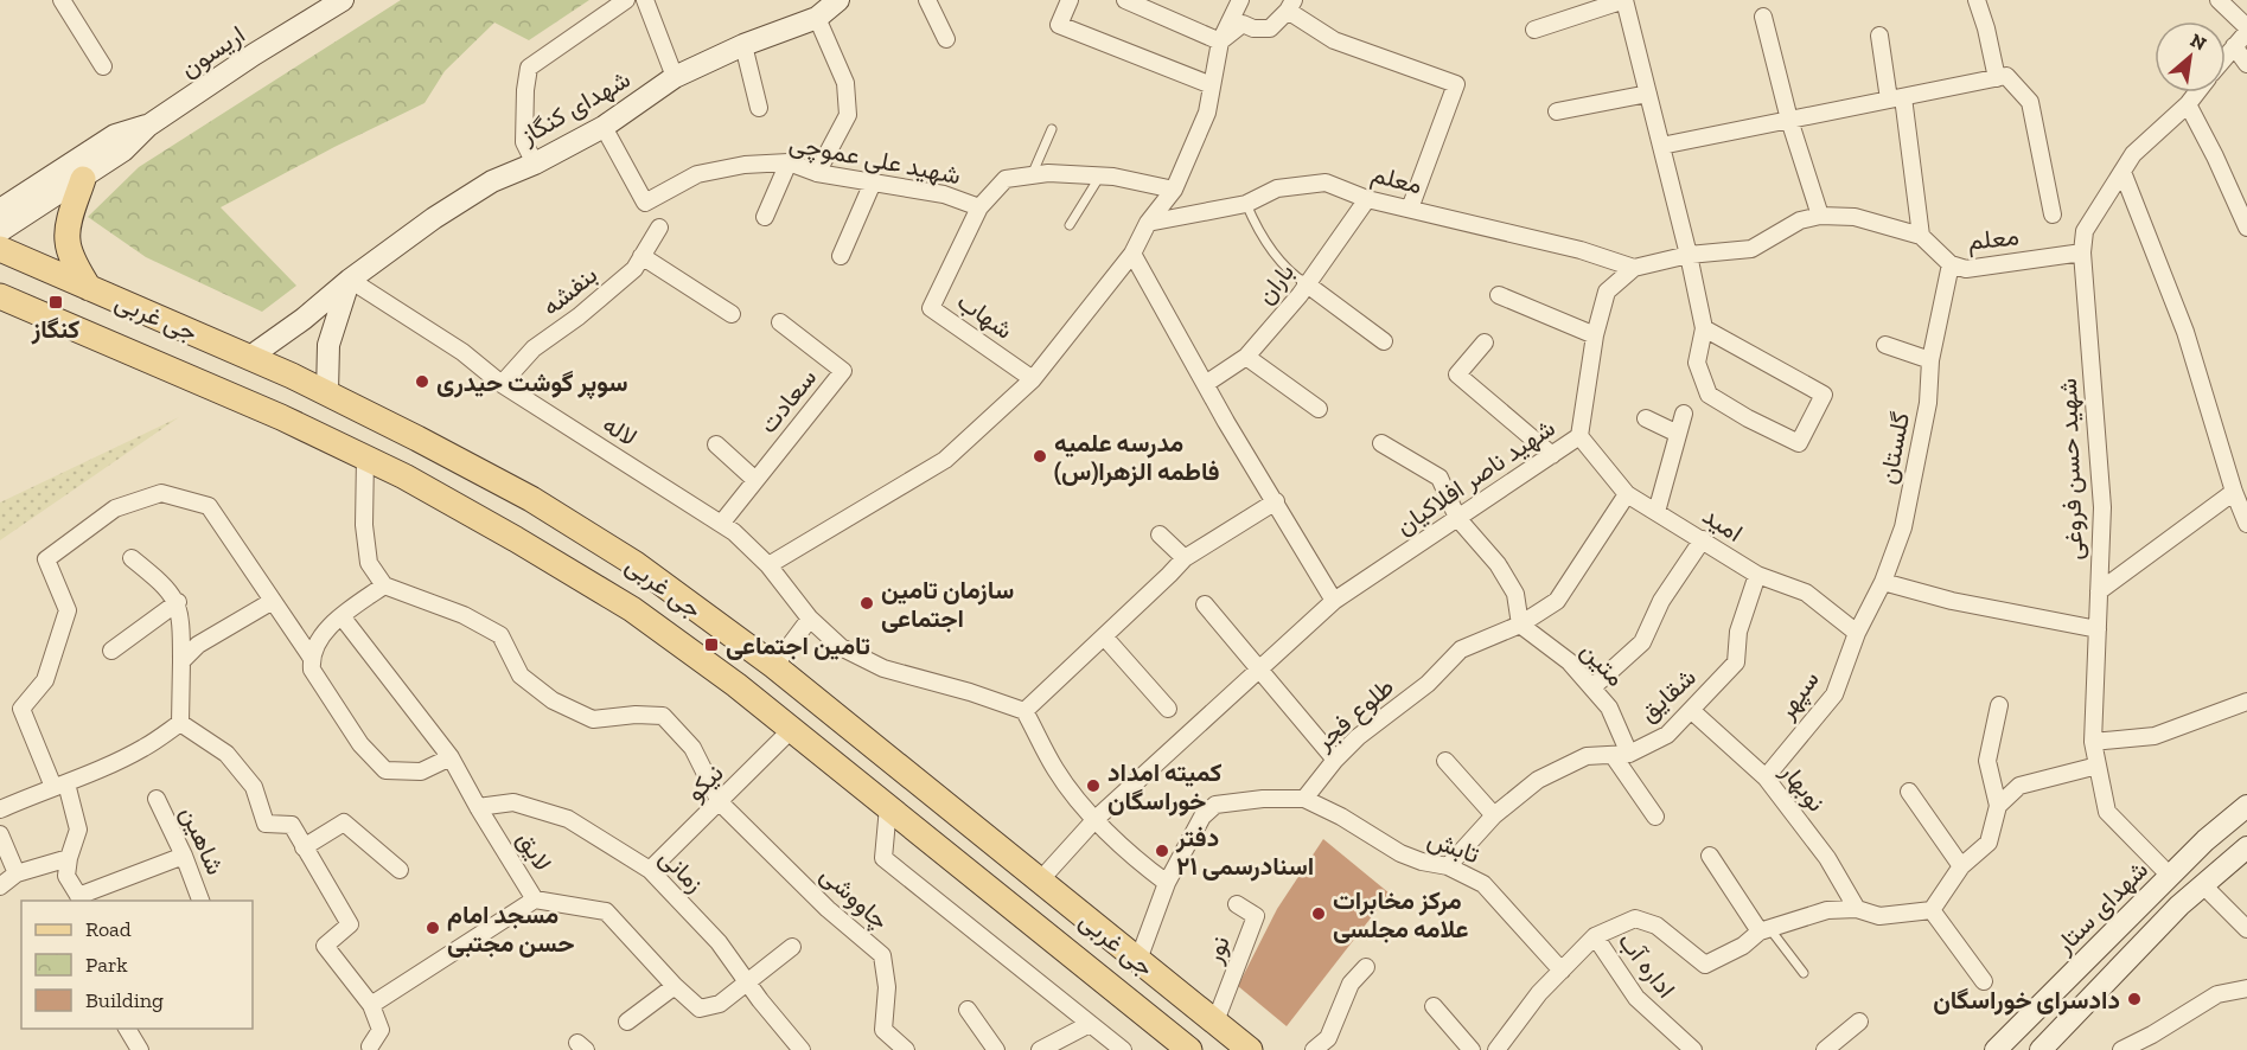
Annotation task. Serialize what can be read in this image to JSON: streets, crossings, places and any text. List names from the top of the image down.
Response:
{
  "streets": {
    "main road": [
      "اریسون",
      "شهدای کنگاز",
      "جی غربی",
      "شهدای ستار"
    ],
    "street": [
      "شهید علی عموچی",
      "معلم",
      "باران",
      "بنفشه",
      "شهاب",
      "سعادت",
      "لاله",
      "گلستان",
      "شهید حسن فروغی",
      "شهید ناصر افلاکیان",
      "امید",
      "متین",
      "شقایق",
      "سپهر",
      "طلوع فجر",
      "نیکو",
      "نوبهار",
      "شاهین",
      "تابش",
      "لایق",
      "زمانی",
      "چاووشی",
      "نور",
      "اداره آب"
    ]
  },
  "crossings": [
    ["شهدای کنگاز", "شهید علی عموچی"],
    ["شهدای کنگاز", "جی غربی"],
    ["شهدای کنگاز", "لاله"],
    ["شهید علی عموچی", "شهاب"],
    ["معلم", "باران"],
    ["معلم", "گلستان"],
    ["معلم", "شهید حسن فروغی"],
    ["معلم", "شهید ناصر افلاکیان"],
    ["بنفشه", "لاله"],
    ["جی غربی", "شهید ناصر افلاکیان"],
    ["جی غربی", "نیکو"],
    ["جی غربی", "نور"],
    ["سعادت", "لاله"],
    ["گلستان", "امید"],
    ["گلستان", "سپهر"],
    ["شهید حسن فروغی", "شهدای ستار"],
    ["شهید ناصر افلاکیان", "امید"],
    ["امید", "شقایق"],
    ["امید", "سپهر"],
    ["امید", "طلوع فجر"],
    ["متین", "شقایق"],
    ["متین", "طلوع فجر"],
    ["شقایق", "نوبهار"],
    ["شقایق", "تابش"],
    ["سپهر", "نوبهار"],
    ["طلوع فجر", "تابش"],
    ["نیکو", "زمانی"],
    ["نیکو", "چاووشی"],
    ["لایق", "زمانی"]
  ],
  "places": {
    "transit": ["کنگاز", "تامین اجتماعی"],
    "other": [
      "سوپر گوشت حیدری",
      "مدرسه علمیه فاطمه الزهرا(س)",
      "سازمان تامین اجتماعی",
      "کمیته امداد خوراسگان",
      "دفتر اسنادرسمی ۲۱",
      "مرکز مخابرات علامه مجلسی",
      "مسجد امام حسن مجتبی",
      "دادسرای خوراسگان"
    ]
  },
  "legend": ["Road", "Park", "Building"],
  "north": "top right"
}
